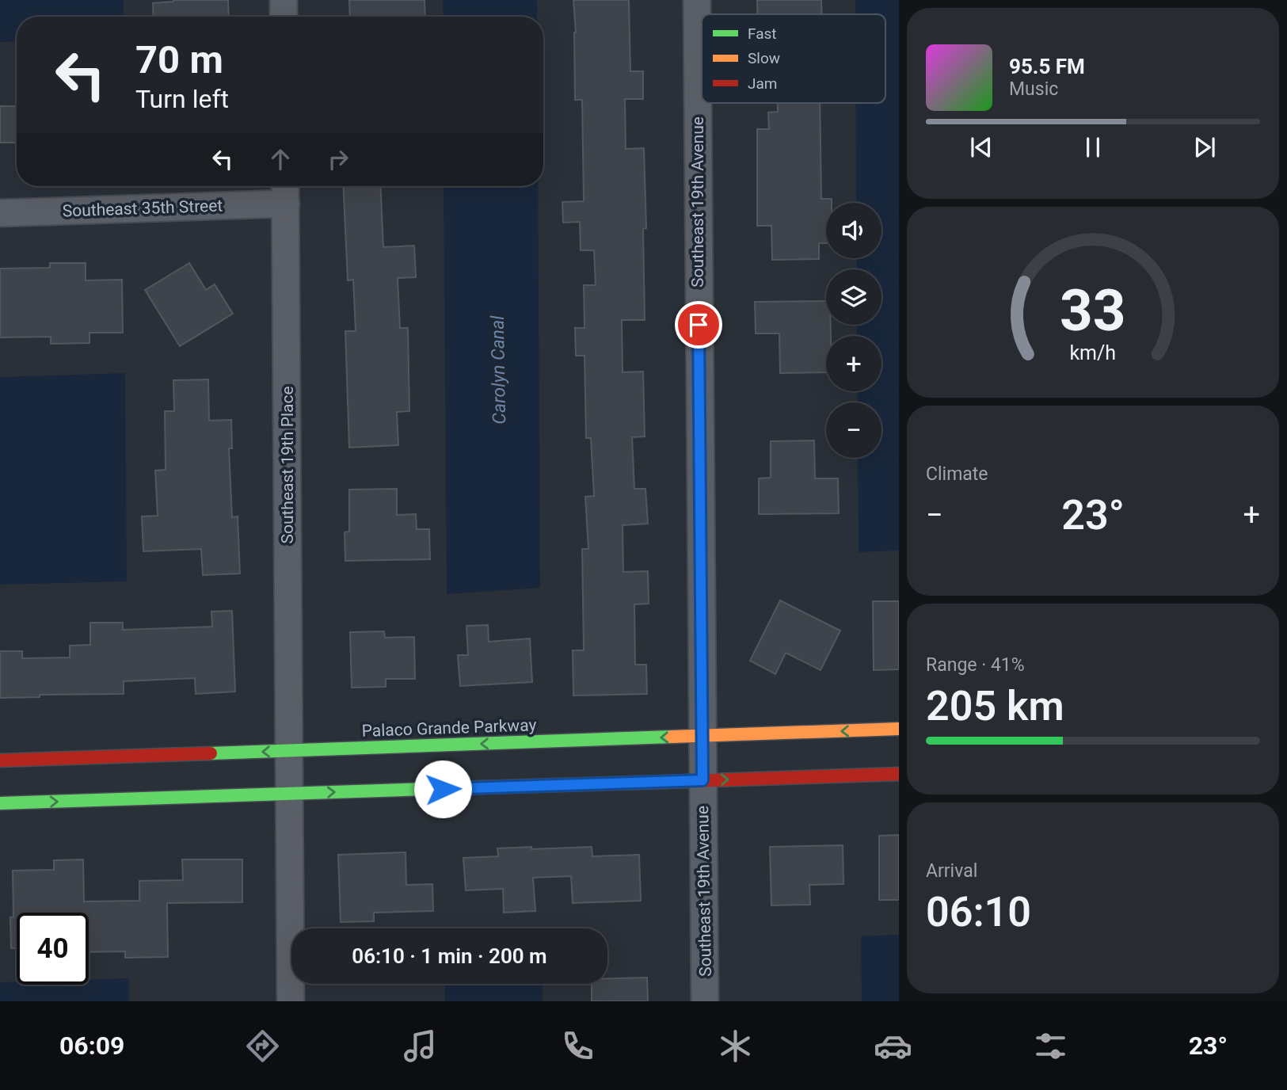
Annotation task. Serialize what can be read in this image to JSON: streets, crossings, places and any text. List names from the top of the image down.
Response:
{
  "streets": {
    "street": [
      "Southeast 19th Avenue",
      "Southeast 35th Street",
      "Southeast 19th Place",
      "Palaco Grande Parkway"
    ]
  },
  "crossings": [
    ["Southeast 19th Avenue", "Palaco Grande Parkway"],
    ["Southeast 35th Street", "Southeast 19th Place"],
    ["Southeast 19th Place", "Palaco Grande Parkway"]
  ],
  "water": ["Carolyn Canal"],
  "legend": ["Fast", "Slow", "Jam"],
  "page": {
    "turn": ["70 m", "Turn left"],
    "song": ["95.5 FM", "Music"],
    "map_buttons": ["+", "−"],
    "tile": [
      "Climate",
      ["Range · 41%", "205 km"],
      ["Arrival", "06:10"]
    ],
    "heat": ["−", "23°", "+"],
    "limit": "40",
    "trip": "06:10 · 1 min · 200 m",
    "tabs": ["06:09", "23°"],
    "gauge": ["33", "km/h"]
  }
}
